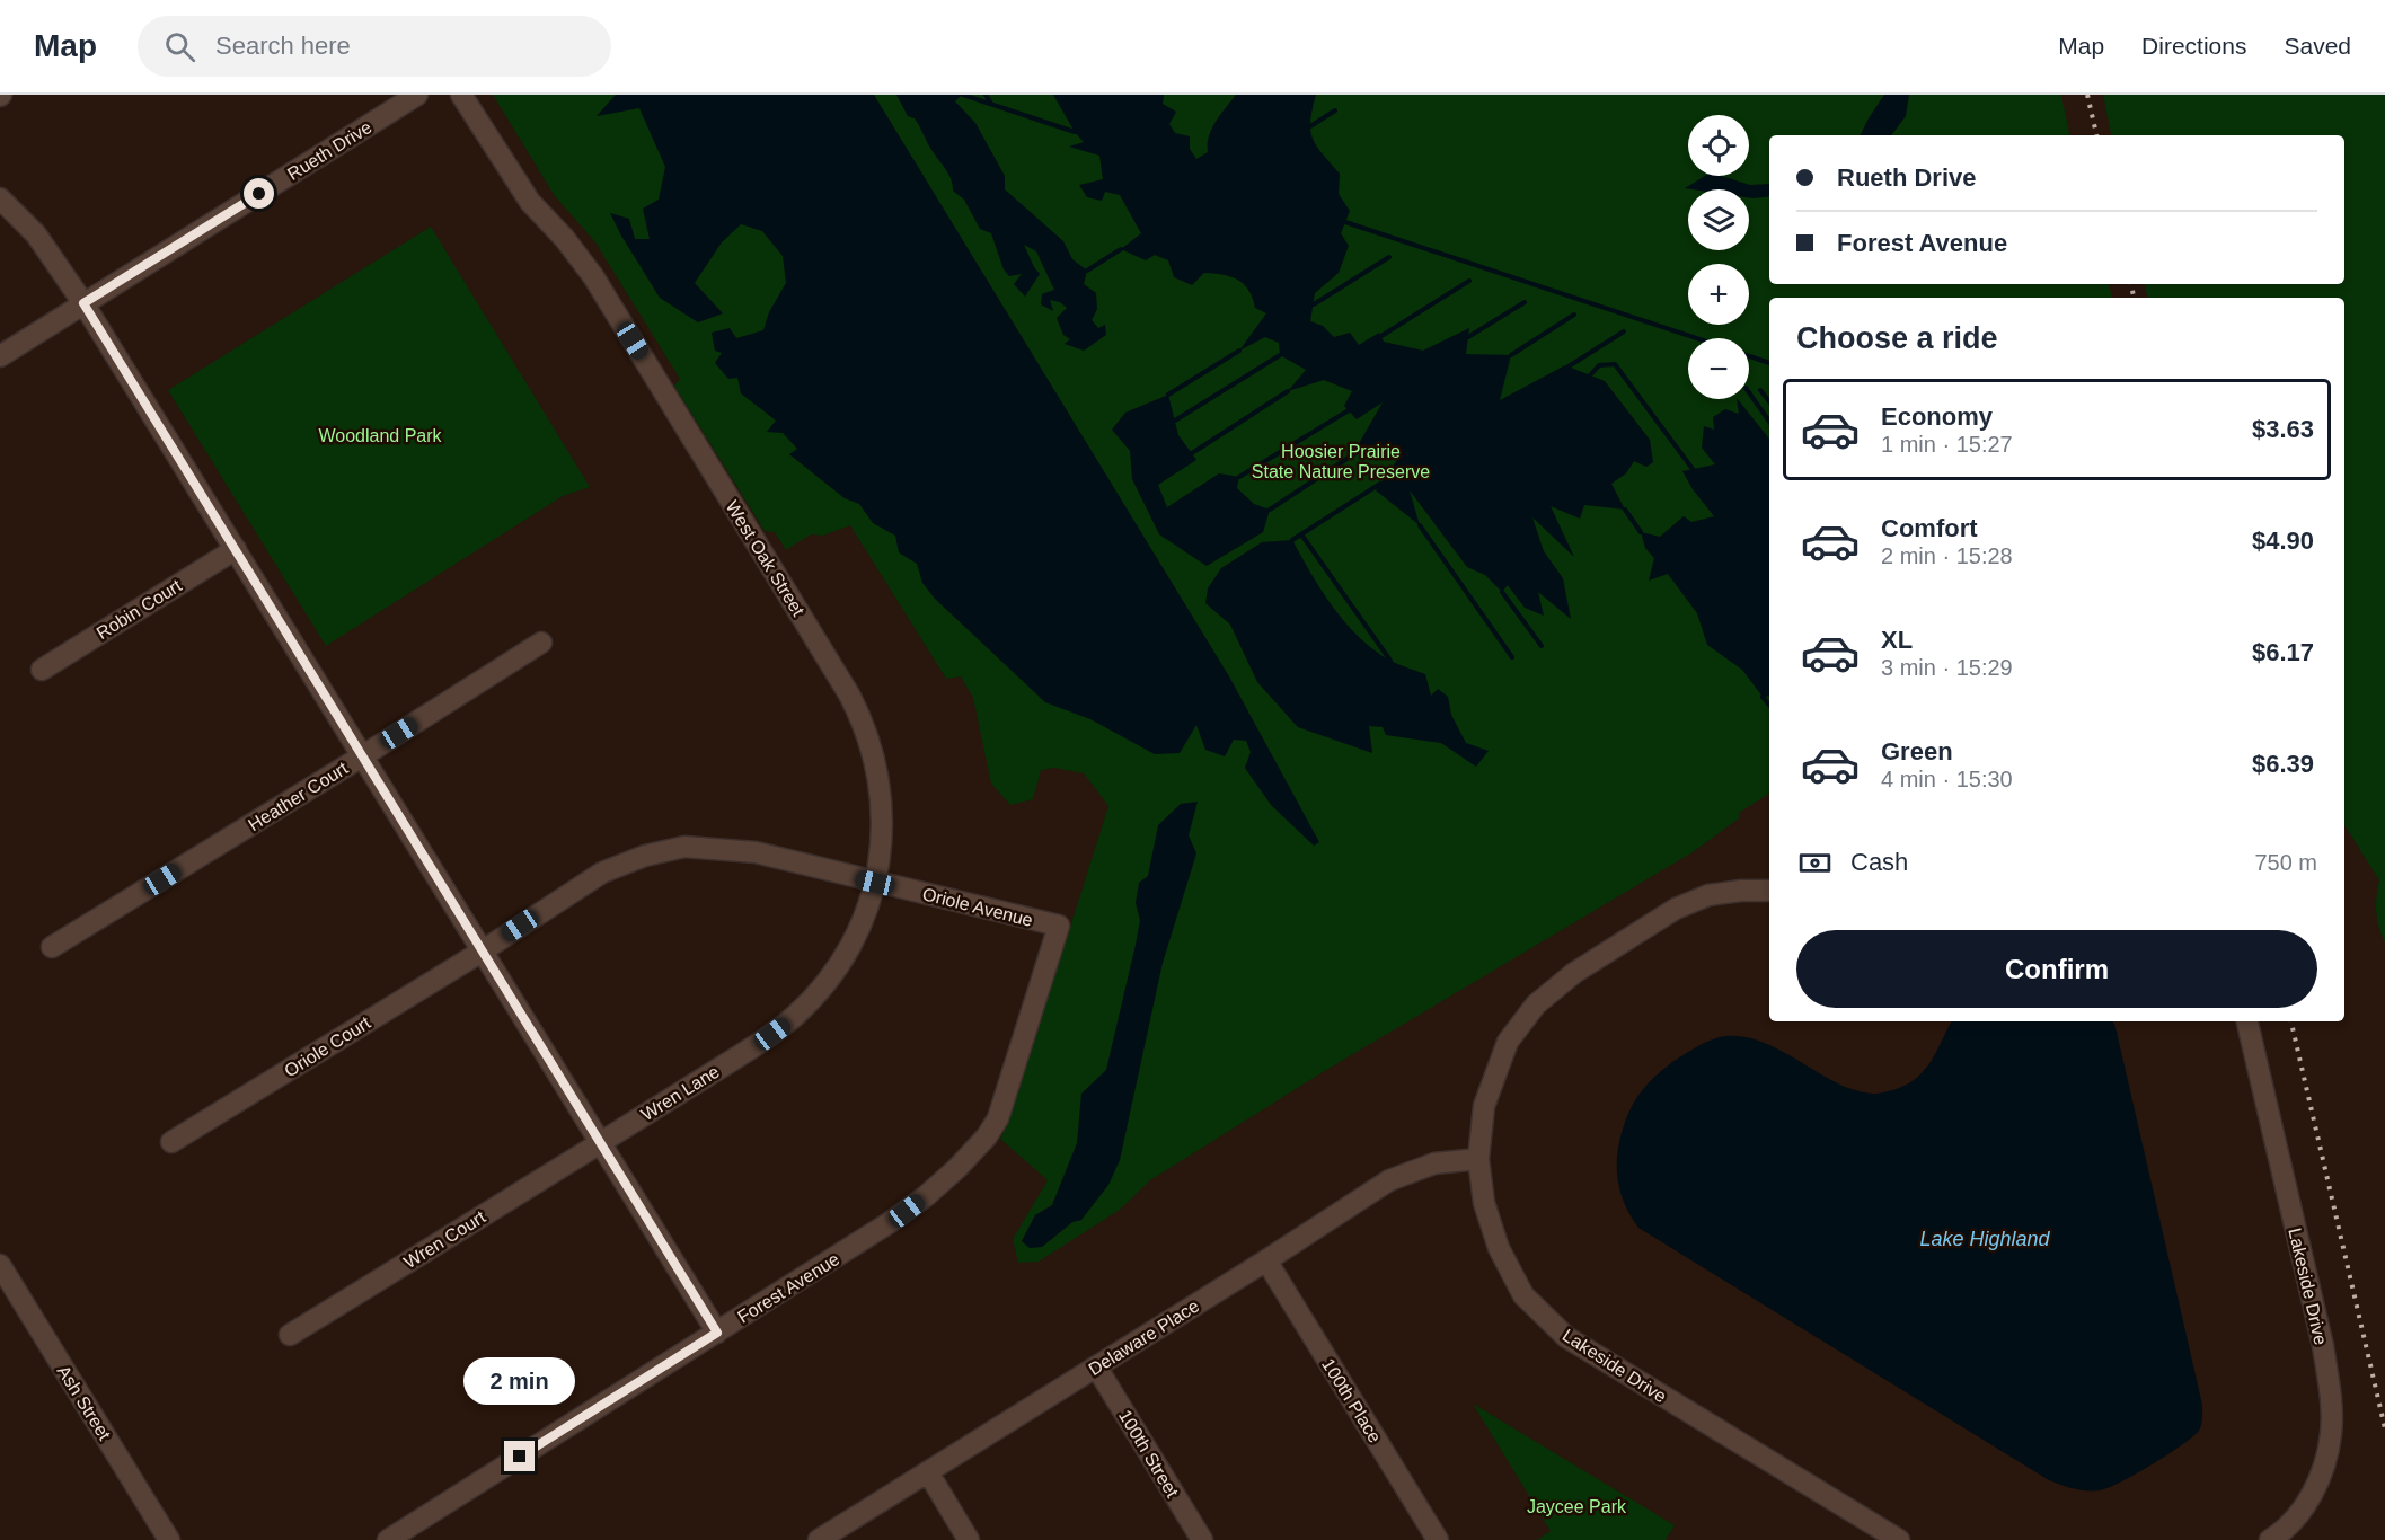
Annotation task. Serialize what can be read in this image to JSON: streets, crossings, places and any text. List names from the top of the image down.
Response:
{
  "streets": {
    "street": [
      "Rueth Drive",
      "West Oak Street",
      "Robin Court",
      "Heather Court",
      "Oriole Avenue",
      "Oriole Court",
      "Wren Lane",
      "Wren Court",
      "Lakeside Drive",
      "Forest Avenue",
      "Delaware Place",
      "100th Place",
      "Ash Street",
      "100th Street"
    ]
  },
  "crossings": [
    ["West Oak Street", "Oriole Avenue"],
    ["West Oak Street", "Wren Lane"],
    ["Oriole Avenue", "Oriole Court"],
    ["Oriole Avenue", "Forest Avenue"],
    ["Wren Lane", "Wren Court"],
    ["Lakeside Drive", "Delaware Place"],
    ["Delaware Place", "100th Place"],
    ["Delaware Place", "100th Street"]
  ],
  "water": ["Lake Highland"],
  "parks": ["Woodland Park", "Hoosier Prairie State Nature Preserve", "Jaycee Park"],
  "page": {
    "header": "Map",
    "search": "Search here",
    "nav": ["Map", "Directions", "Saved"],
    "map_buttons": ["+", "−"],
    "banner": ["Rueth Drive", "Forest Avenue"],
    "heading": "Choose a ride",
    "list": [
      {
        "name": "Economy",
        "note": "1 min · 15:27",
        "value": "$3.63"
      },
      {
        "name": "Comfort",
        "note": "2 min · 15:28",
        "value": "$4.90"
      },
      {
        "name": "XL",
        "note": "3 min · 15:29",
        "value": "$6.17"
      },
      {
        "name": "Green",
        "note": "4 min · 15:30",
        "value": "$6.39"
      }
    ],
    "pay": ["Cash", "750 m"],
    "buttons": "Confirm",
    "bubble": "2 min"
  }
}
